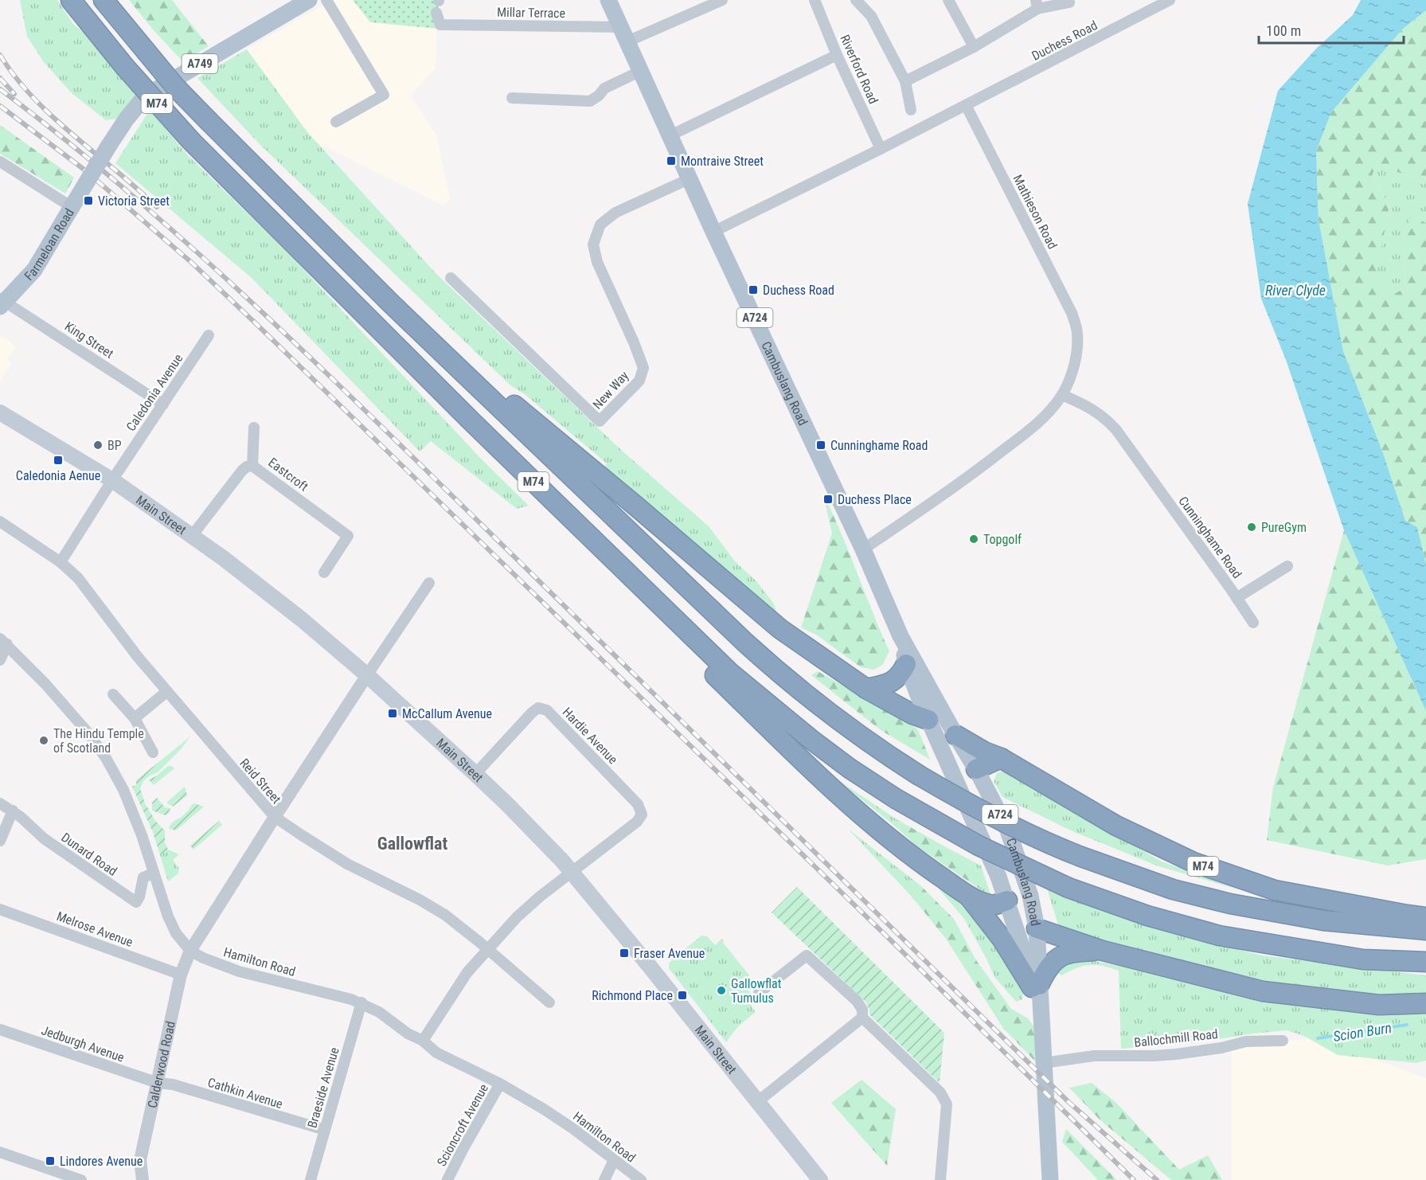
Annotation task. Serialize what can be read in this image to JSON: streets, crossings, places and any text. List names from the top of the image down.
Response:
{
  "streets": {
    "highway": ["M74"],
    "main road": [
      "A749",
      "Farmeloan Road",
      "A724",
      "Cambuslang Road",
      "Main Street"
    ],
    "street": [
      "Millar Terrace",
      "Duchess Road",
      "Riverford Road",
      "Mathieson Road",
      "King Street",
      "New Way",
      "Caledonia Avenue",
      "Eastcroft",
      "Cunninghame Road",
      "Hardie Avenue",
      "Reid Street",
      "Dunard Road",
      "Melrose Avenue",
      "Hamilton Road",
      "Ballochmill Road",
      "Jedburgh Avenue",
      "Calderwood Road",
      "Braeside Avenue",
      "Cathkin Avenue",
      "Scioncroft Avenue"
    ]
  },
  "crossings": [
    ["Millar Terrace", "Cambuslang Road"],
    ["Duchess Road", "Riverford Road"],
    ["Duchess Road", "Mathieson Road"],
    ["Duchess Road", "Cambuslang Road"],
    ["M74", "Cambuslang Road"],
    ["Mathieson Road", "Cunninghame Road"],
    ["Farmeloan Road", "King Street"],
    ["King Street", "Caledonia Avenue"],
    ["Cambuslang Road", "New Way"],
    ["Cambuslang Road", "Ballochmill Road"],
    ["Caledonia Avenue", "Main Street"],
    ["Caledonia Avenue", "Reid Street"],
    ["Eastcroft", "Main Street"],
    ["Main Street", "Hardie Avenue"],
    ["Dunard Road", "Hamilton Road"],
    ["Melrose Avenue", "Calderwood Road"],
    ["Hamilton Road", "Calderwood Road"],
    ["Hamilton Road", "Braeside Avenue"],
    ["Hamilton Road", "Scioncroft Avenue"],
    ["Jedburgh Avenue", "Calderwood Road"],
    ["Jedburgh Avenue", "Cathkin Avenue"],
    ["Calderwood Road", "Cathkin Avenue"],
    ["Braeside Avenue", "Cathkin Avenue"]
  ],
  "districts": ["Gallowflat"],
  "water": ["River Clyde", "Scion Burn"],
  "places": {
    "transit": [
      "Montraive Street",
      "Victoria Street",
      "Duchess Road",
      "Cunninghame Road",
      "Caledonia Aenue",
      "Duchess Place",
      "McCallum Avenue",
      "Fraser Avenue",
      "Richmond Place",
      "Lindores Avenue"
    ],
    "other": [
      "BP",
      "PureGym",
      "Topgolf",
      "The Hindu Temple of Scotland",
      "Gallowflat Tumulus"
    ]
  },
  "scale_bar": "100 m"
}
